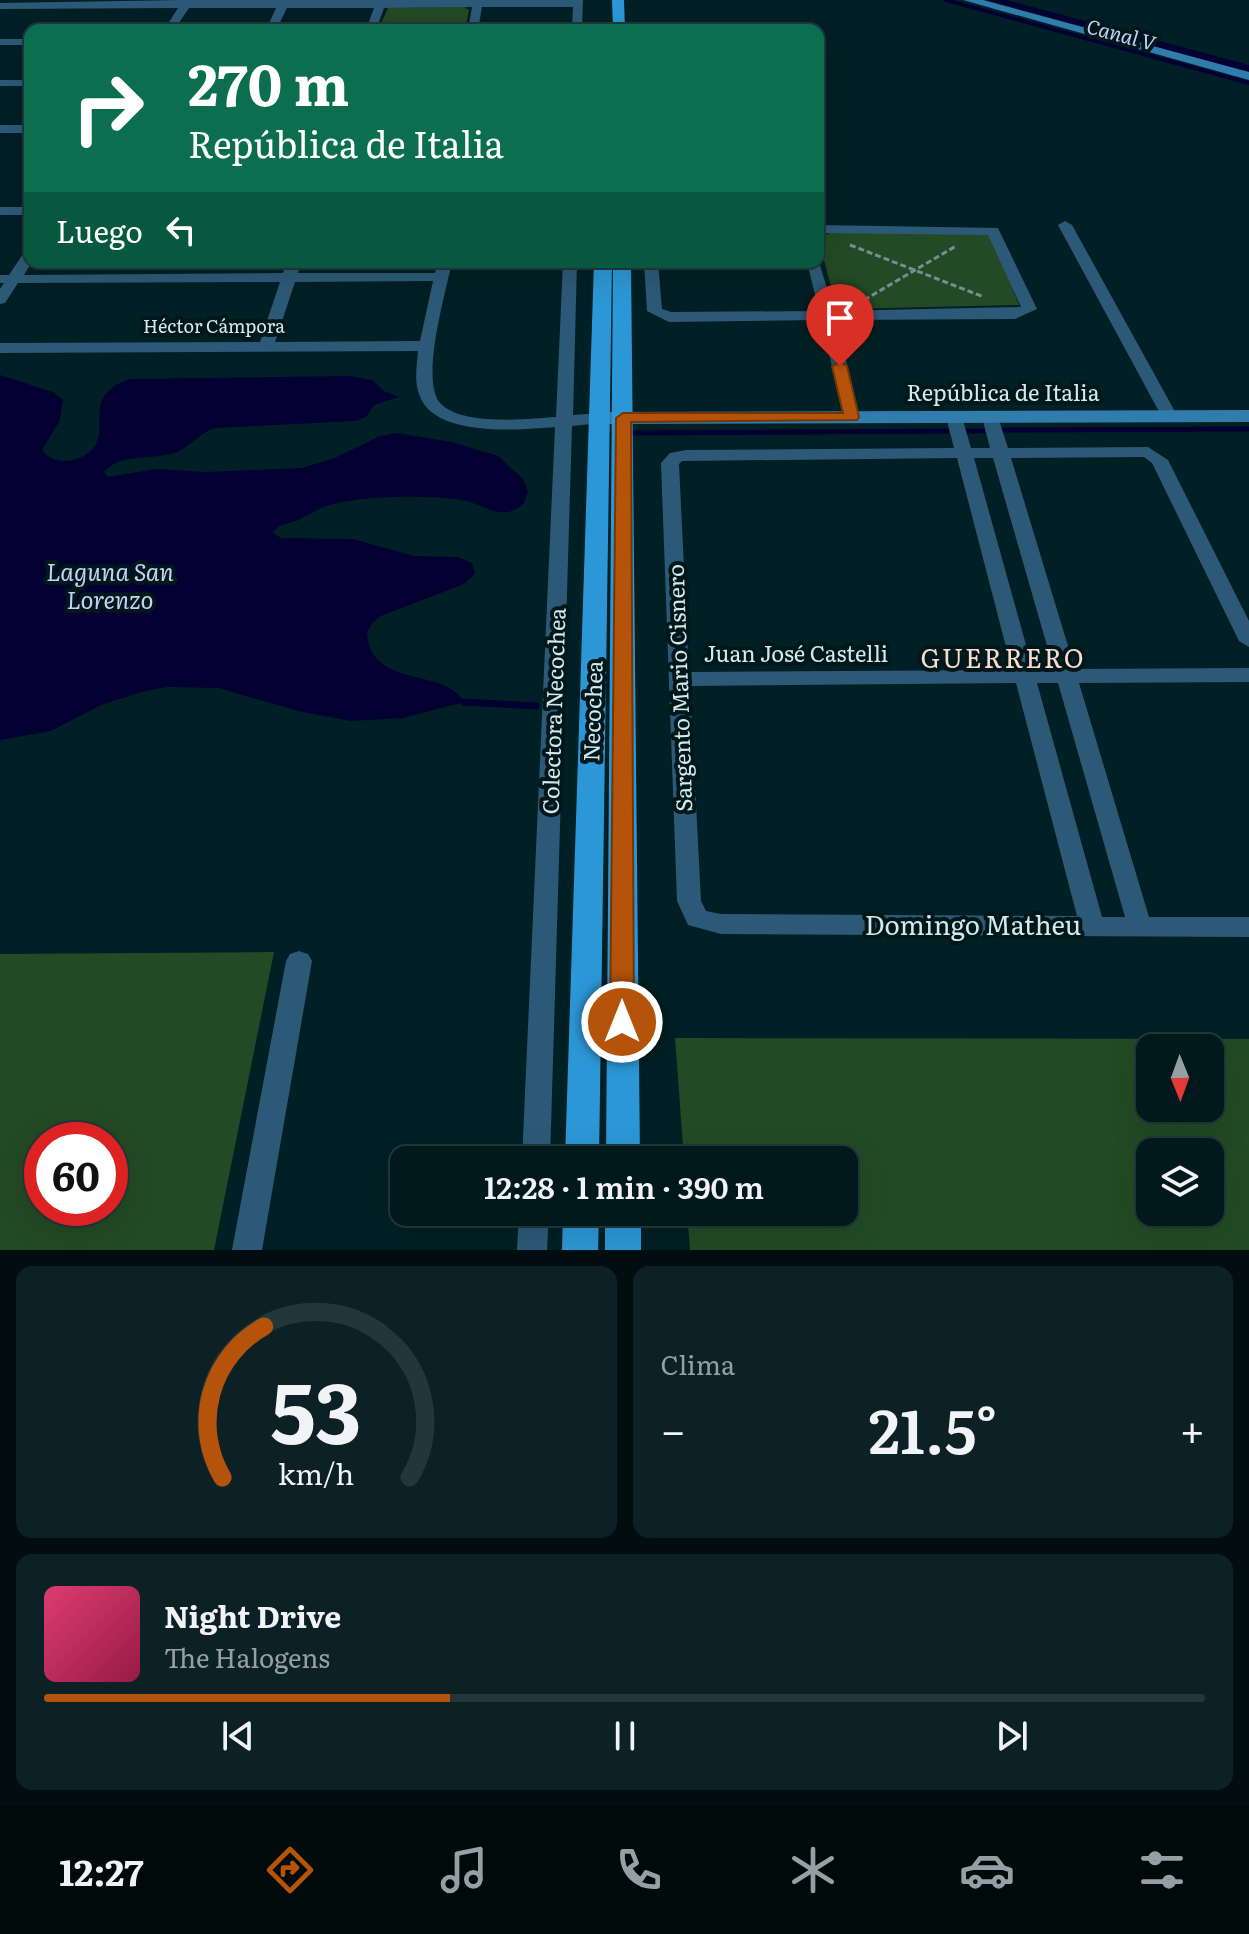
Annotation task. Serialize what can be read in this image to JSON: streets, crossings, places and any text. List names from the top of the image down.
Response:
{
  "streets": {
    "main road": ["Necochea"],
    "street": [
      "Héctor Cámpora",
      "República de Italia",
      "Juan José Castelli",
      "Sargento Mario Cisnero",
      "Colectora Necochea",
      "Domingo Matheu"
    ]
  },
  "crossings": [
    ["Héctor Cámpora", "República de Italia"],
    ["República de Italia", "Colectora Necochea"],
    ["República de Italia", "Necochea"],
    ["Juan José Castelli", "Sargento Mario Cisnero"],
    ["Sargento Mario Cisnero", "Domingo Matheu"]
  ],
  "districts": ["GUERRERO"],
  "water": ["Canal V", "Laguna San Lorenzo"],
  "north": "bottom",
  "page": {
    "turn": ["270 m", "República de Italia"],
    "then": "Luego",
    "limit": "60",
    "trip": "12:28 · 1 min · 390 m",
    "tile": "Clima",
    "heat": ["−", "21.5°", "+"],
    "song": ["Night Drive", "The Halogens"],
    "tabs": "12:27",
    "gauge": ["53", "km/h"]
  }
}
